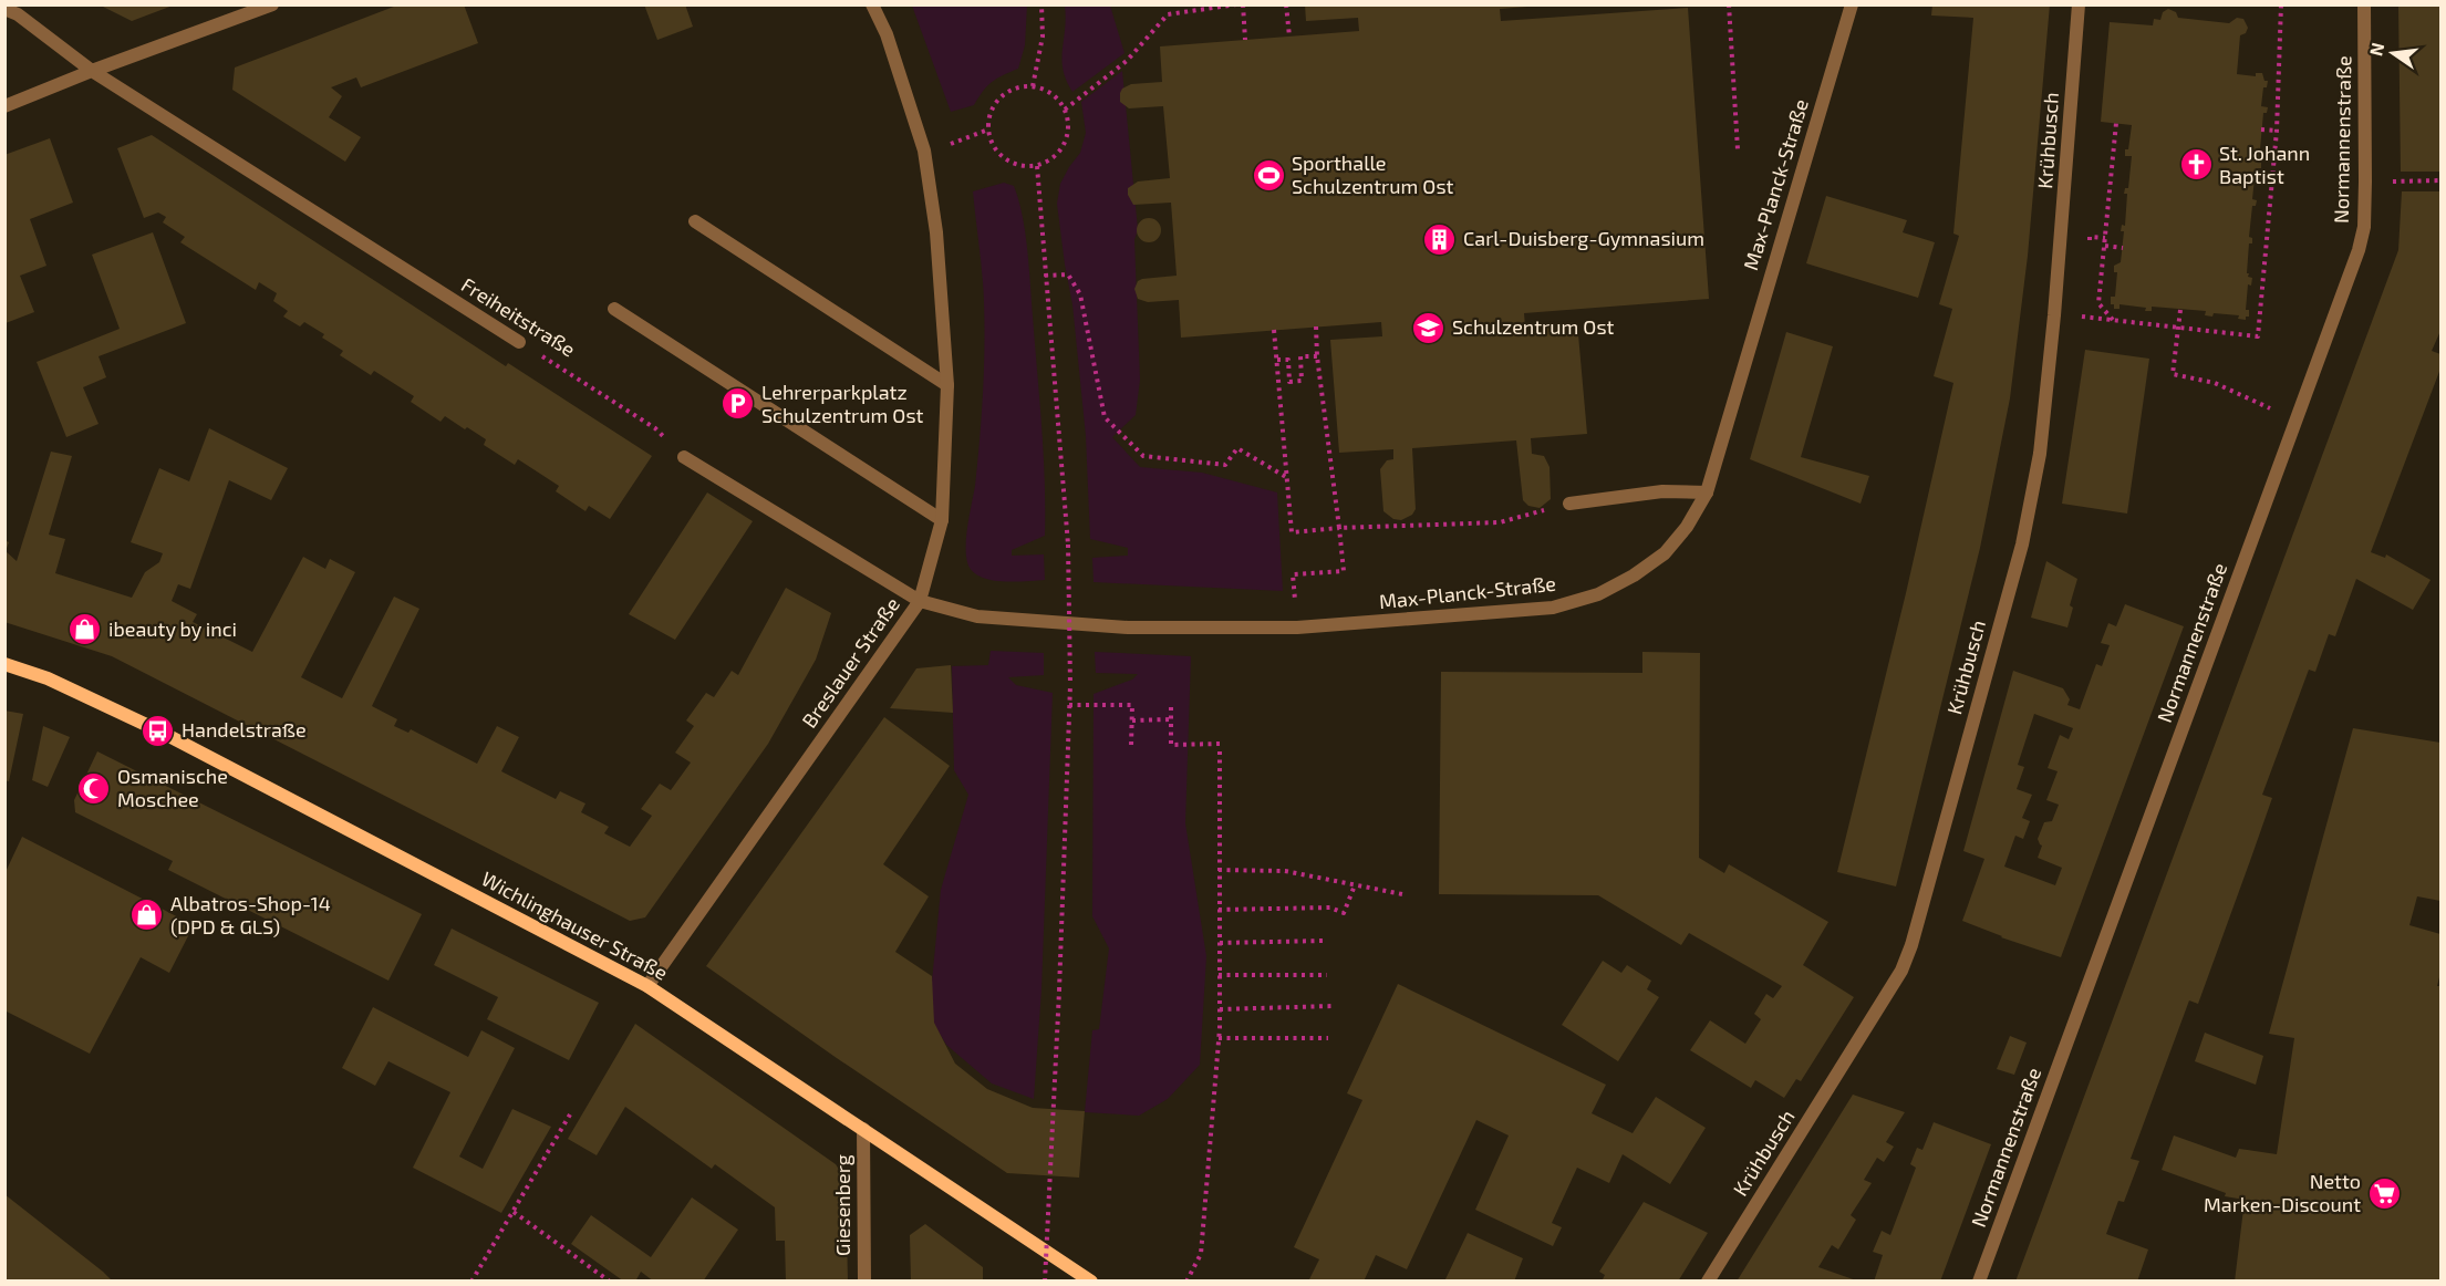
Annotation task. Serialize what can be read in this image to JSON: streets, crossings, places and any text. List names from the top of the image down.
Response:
{
  "streets": {
    "street": [
      "Normannenstraße",
      "Krühbusch",
      "Max-Planck-Straße",
      "Freiheitstraße",
      "Breslauer Straße",
      "Wichlinghauser Straße",
      "Giesenberg"
    ]
  },
  "crossings": [
    ["Max-Planck-Straße", "Breslauer Straße"],
    ["Breslauer Straße", "Wichlinghauser Straße"],
    ["Wichlinghauser Straße", "Giesenberg"]
  ],
  "places": {
    "church": ["St. Johann Baptist"],
    "sports": ["Sporthalle Schulzentrum Ost"],
    "building": ["Carl-Duisberg-Gymnasium"],
    "school or university": ["Schulzentrum Ost"],
    "parking": ["Lehrerparkplatz Schulzentrum Ost"],
    "shop": ["ibeauty by inci", "Albatros-Shop-14 (DPD & GLS)"],
    "bus stop": ["Handelstraße"],
    "mosque": ["Osmanische Moschee"],
    "supermarket": ["Netto Marken-Discount"]
  },
  "north": "left"
}
